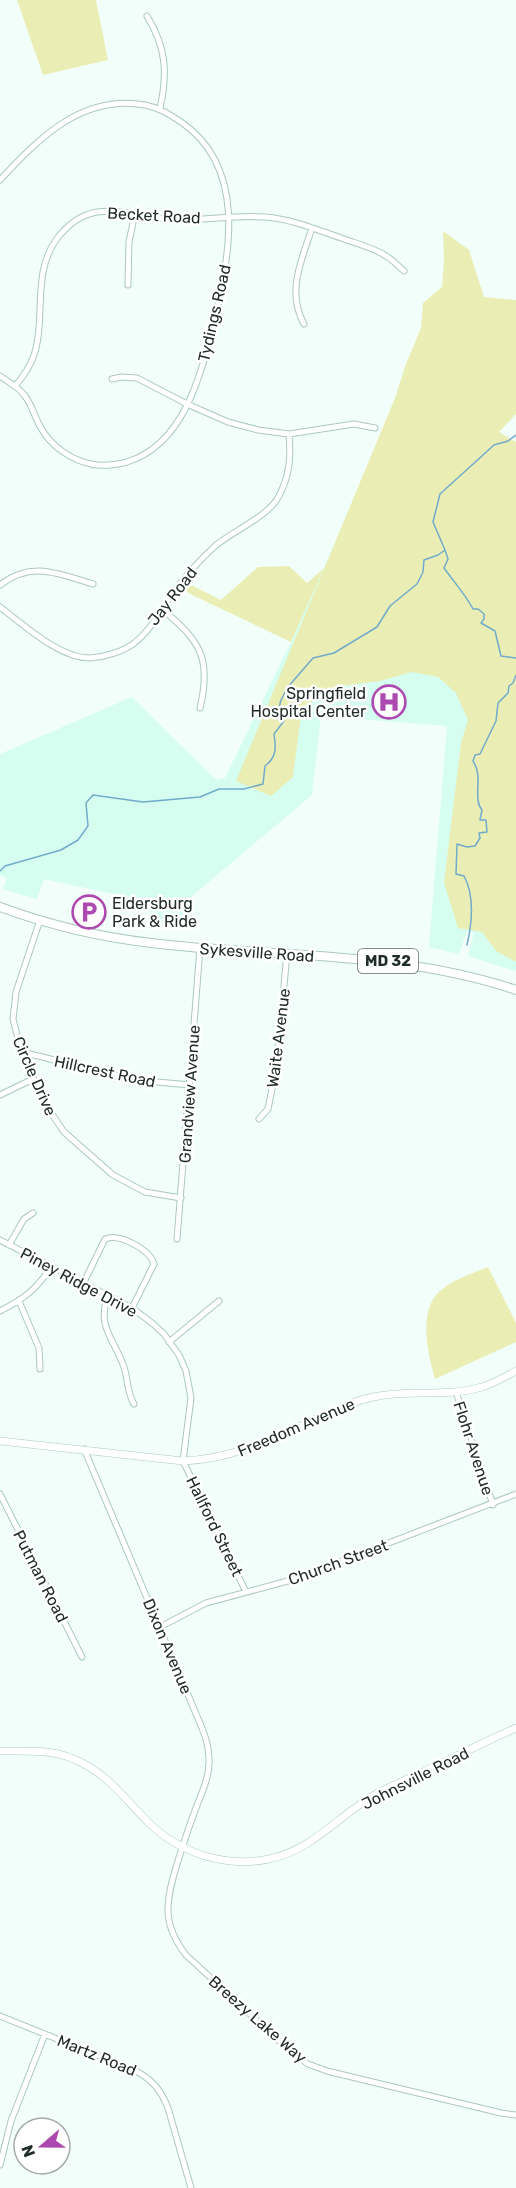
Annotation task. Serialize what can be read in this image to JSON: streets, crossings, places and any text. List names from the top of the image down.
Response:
{
  "streets": {
    "main road": ["Sykesville Road", "MD 32"],
    "street": [
      "Becket Road",
      "Tydings Road",
      "Jay Road",
      "Waite Avenue",
      "Hillcrest Road",
      "Circle Drive",
      "Grandview Avenue",
      "Piney Ridge Drive",
      "Freedom Avenue",
      "Flohr Avenue",
      "Hallford Street",
      "Church Street",
      "Putman Road",
      "Dixon Avenue",
      "Johnsville Road",
      "Breezy Lake Way",
      "Martz Road"
    ]
  },
  "crossings": [
    ["Becket Road", "Tydings Road"],
    ["Sykesville Road", "Waite Avenue"],
    ["Sykesville Road", "Circle Drive"],
    ["Sykesville Road", "Grandview Avenue"],
    ["Hillcrest Road", "Circle Drive"],
    ["Hillcrest Road", "Grandview Avenue"],
    ["Circle Drive", "Grandview Avenue"],
    ["Piney Ridge Drive", "Freedom Avenue"],
    ["Piney Ridge Drive", "Hallford Street"],
    ["Freedom Avenue", "Flohr Avenue"],
    ["Freedom Avenue", "Hallford Street"],
    ["Freedom Avenue", "Dixon Avenue"],
    ["Flohr Avenue", "Church Street"],
    ["Hallford Street", "Church Street"],
    ["Church Street", "Dixon Avenue"],
    ["Dixon Avenue", "Johnsville Road"],
    ["Dixon Avenue", "Breezy Lake Way"],
    ["Johnsville Road", "Breezy Lake Way"]
  ],
  "places": {
    "hospital": ["Springfield Hospital Center"],
    "parking": ["Eldersburg Park & Ride"]
  },
  "north": "left"
}
